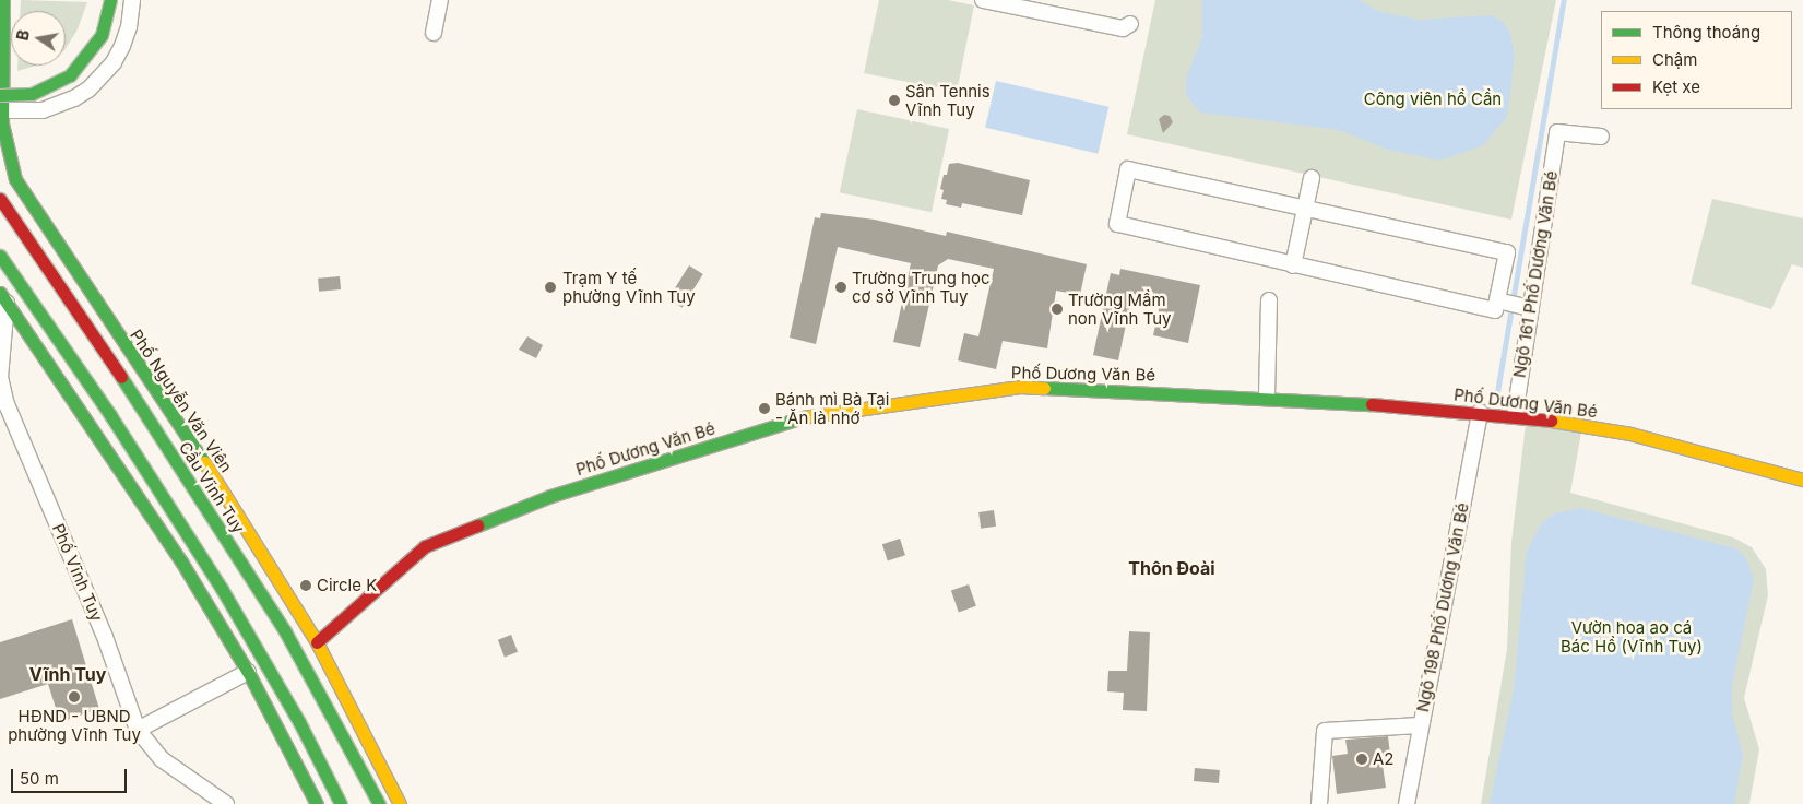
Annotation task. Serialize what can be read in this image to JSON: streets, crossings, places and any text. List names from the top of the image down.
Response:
{
  "streets": {
    "main road": ["Phố Dương Văn Bé", "Phố Nguyễn Văn Viên", "Cầu Vĩnh Tuy"],
    "street": ["Ngõ 161 Phố Dương Văn Bé", "Phố Vĩnh Tuy", "Ngõ 198 Phố Dương Văn Bé"]
  },
  "crossings": [
    ["Ngõ 161 Phố Dương Văn Bé", "Phố Dương Văn Bé"],
    ["Phố Dương Văn Bé", "Phố Nguyễn Văn Viên"],
    ["Phố Dương Văn Bé", "Ngõ 198 Phố Dương Văn Bé"]
  ],
  "districts": ["Thôn Đoài", "Vĩnh Tuy"],
  "parks": ["Công viên hồ Cần", "Vườn hoa ao cá Bác Hồ (Vĩnh Tuy)"],
  "places": [
    "Sân Tennis Vĩnh Tuy",
    "Trạm Y tế phường Vĩnh Tuy",
    "Trường Trung học cơ sở Vĩnh Tuy",
    "Trường Mầm non Vĩnh Tuy",
    "Bánh mì Bà Tại - Ăn là nhớ",
    "Circle K",
    "HĐND - UBND phường Vĩnh Tuy",
    "A2"
  ],
  "legend": ["Thông thoáng", "Chậm", "Kẹt xe"],
  "scale_bar": "50 m",
  "north": "left"
}
